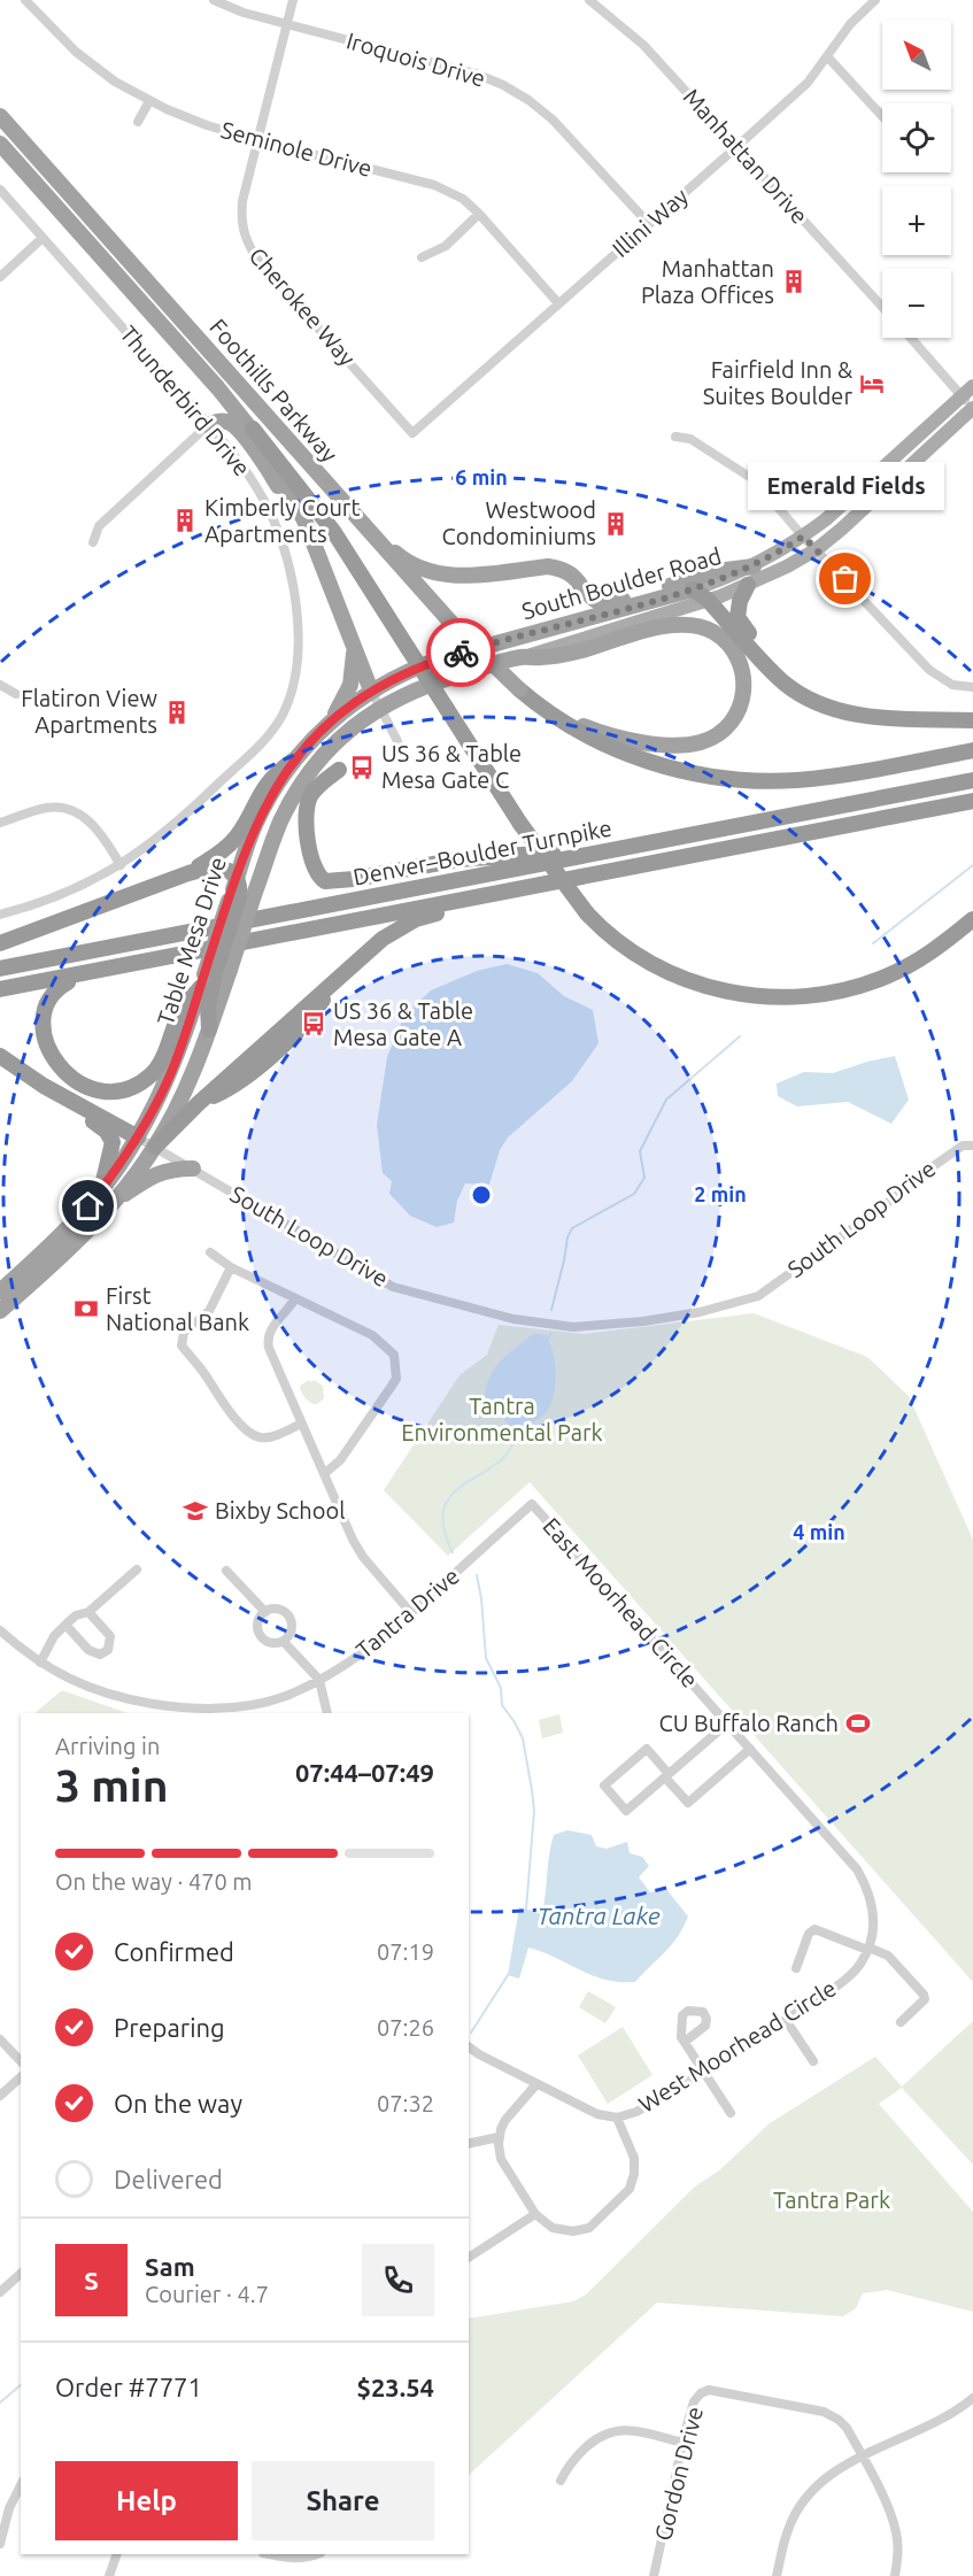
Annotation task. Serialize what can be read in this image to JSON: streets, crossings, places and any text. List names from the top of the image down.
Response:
{
  "streets": {
    "highway": [
      "Foothills Parkway",
      "South Boulder Road",
      "Denver–Boulder Turnpike",
      "Table Mesa Drive"
    ],
    "street": [
      "Iroquois Drive",
      "Seminole Drive",
      "Manhattan Drive",
      "Illini Way",
      "Cherokee Way",
      "Thunderbird Drive",
      "South Loop Drive",
      "East Moorhead Circle",
      "Tantra Drive",
      "West Moorhead Circle",
      "Gordon Drive"
    ]
  },
  "crossings": [
    ["Iroquois Drive", "Illini Way"],
    ["Iroquois Drive", "Cherokee Way"],
    ["Seminole Drive", "Illini Way"],
    ["Seminole Drive", "Cherokee Way"],
    ["Manhattan Drive", "Illini Way"],
    ["Illini Way", "Cherokee Way"],
    ["Foothills Parkway", "South Boulder Road"],
    ["South Boulder Road", "Table Mesa Drive"],
    ["Table Mesa Drive", "South Loop Drive"],
    ["East Moorhead Circle", "Tantra Drive"],
    ["East Moorhead Circle", "West Moorhead Circle"]
  ],
  "water": ["Tantra Lake"],
  "parks": ["Tantra Environmental Park", "Tantra Park"],
  "places": {
    "building": [
      "Manhattan Plaza Offices",
      "Kimberly Court Apartments",
      "Westwood Condominiums",
      "Flatiron View Apartments"
    ],
    "hotel": ["Fairfield Inn & Suites Boulder"],
    "other": ["Emerald Fields"],
    "bus stop": ["US 36 & Table Mesa Gate C", "US 36 & Table Mesa Gate A"],
    "bank": ["First National Bank"],
    "school or university": ["Bixby School"],
    "sports": ["CU Buffalo Ranch"]
  },
  "north": "top left",
  "page": {
    "map_buttons": ["+", "−"],
    "bubble": "Emerald Fields",
    "heading": ["3 min", "Arriving in", "07:44–07:49"],
    "panel": [
      "Sam",
      "Courier · 4.7",
      "Order #7771",
      "$23.54"
    ],
    "bar": "On the way · 470 m",
    "list": [
      ["Confirmed", "07:19"],
      ["Preparing", "07:26"],
      ["On the way", "07:32"],
      "Delivered"
    ],
    "round": "S",
    "buttons": ["Help", "Share"]
  },
  "rings": ["6 min", "2 min", "4 min"]
}
